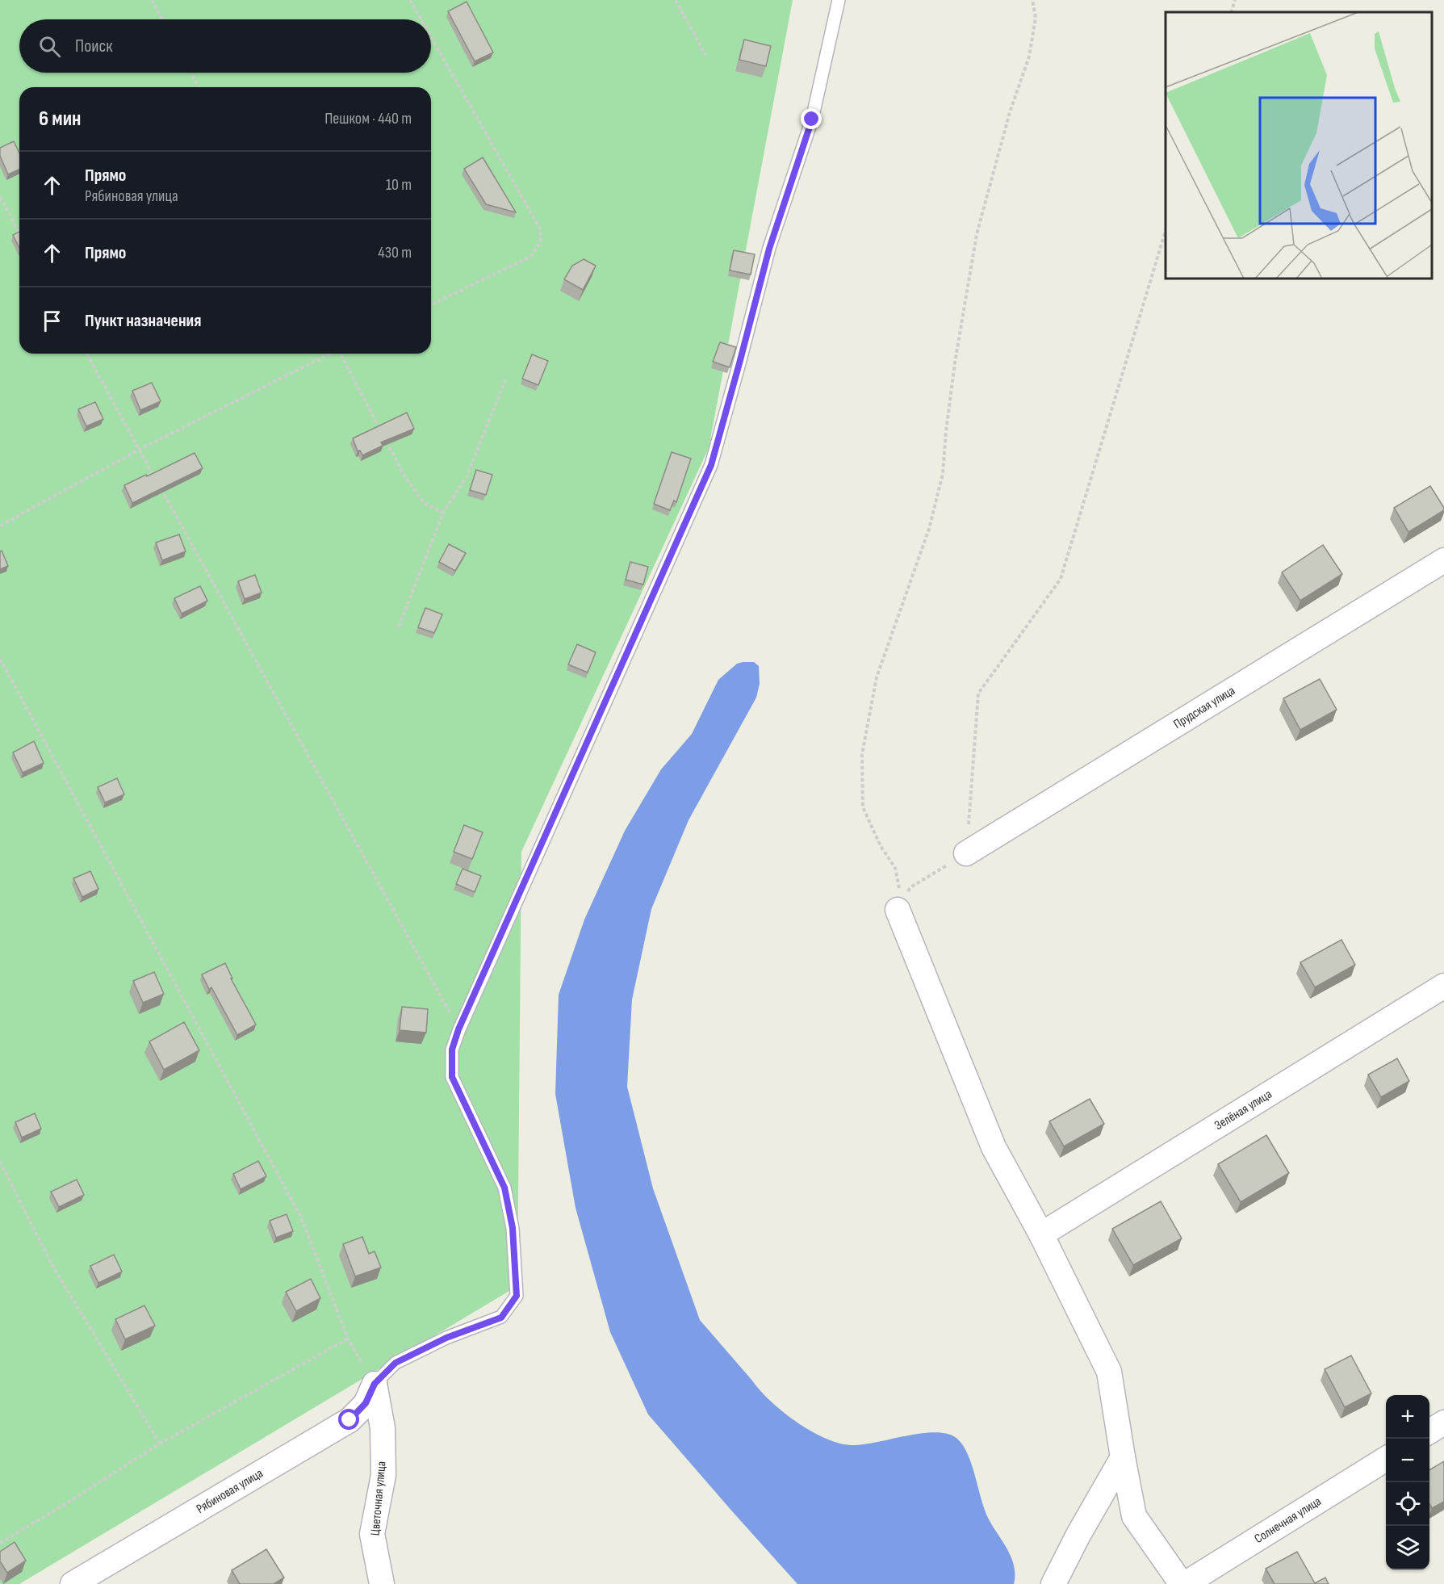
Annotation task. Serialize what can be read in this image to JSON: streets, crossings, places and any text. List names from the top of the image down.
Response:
{
  "streets": {
    "street": [
      "Прудская улица",
      "Зелёная улица",
      "Рябиновая улица",
      "Цветочная улица",
      "Солнечная улица"
    ]
  },
  "crossings": [
    ["Зелёная улица", "Солнечная улица"],
    ["Рябиновая улица", "Цветочная улица"]
  ],
  "page": {
    "search": "Поиск",
    "heading": ["6 мин", "Пешком · 440 m"],
    "list": [
      ["Прямо", "Рябиновая улица", "10 m"],
      ["Прямо", "430 m"],
      "Пункт назначения"
    ],
    "map_buttons": ["+", "−"]
  }
}
